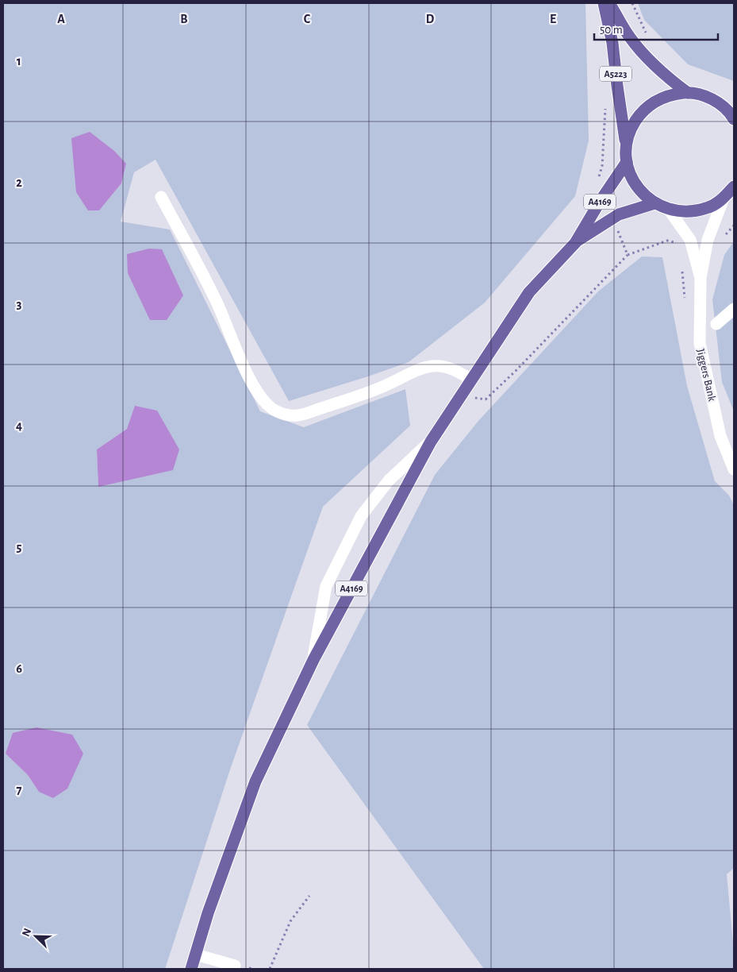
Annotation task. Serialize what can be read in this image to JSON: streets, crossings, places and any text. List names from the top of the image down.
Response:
{
  "streets": {
    "main road": ["A5223", "A4169"],
    "street": ["Jiggers Bank"]
  },
  "scale_bar": "50 m",
  "north": "top left",
  "grid": {
    "columns": [
      "A",
      "B",
      "C",
      "D",
      "E"
    ],
    "rows": [
      "1",
      "2",
      "3",
      "4",
      "5",
      "6",
      "7"
    ]
  }
}
